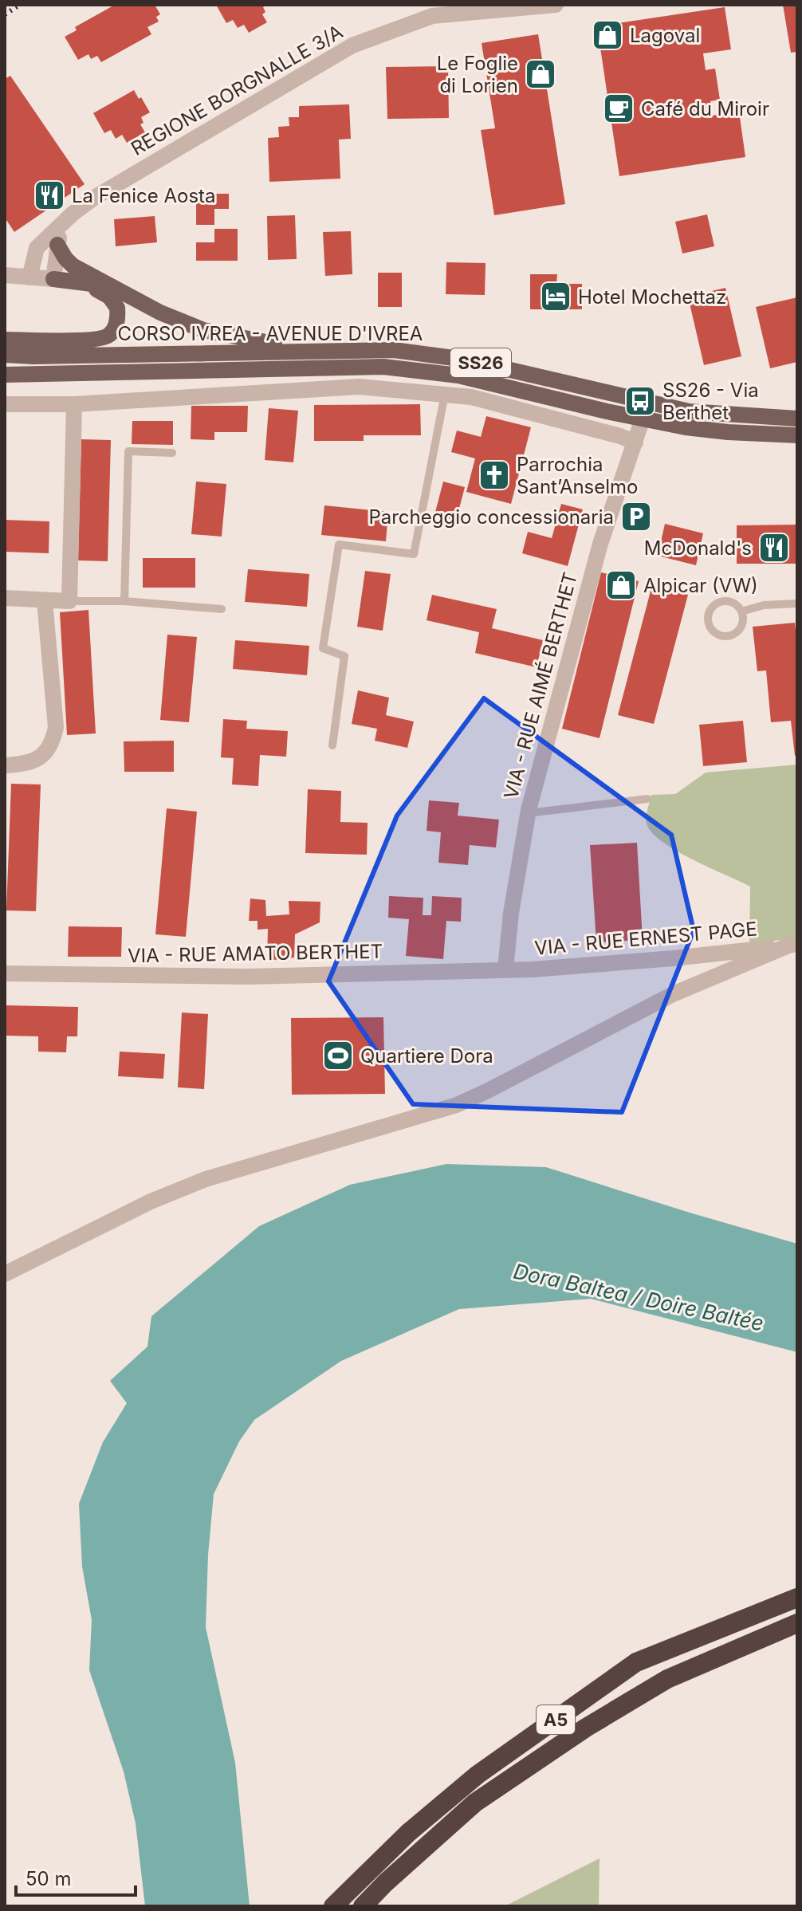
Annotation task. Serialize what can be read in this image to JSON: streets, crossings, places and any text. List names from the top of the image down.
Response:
{
  "streets": {
    "highway": ["A5"],
    "main road": ["CORSO IVREA - AVENUE D'IVREA", "SS26"],
    "street": [
      "REGIONE BORGNALLE 3/A",
      "VIA - RUE AIMÉ BERTHET",
      "VIA - RUE ERNEST PAGE",
      "VIA - RUE AMATO BERTHET"
    ]
  },
  "crossings": [
    ["VIA - RUE AIMÉ BERTHET", "VIA - RUE ERNEST PAGE"],
    ["VIA - RUE AIMÉ BERTHET", "VIA - RUE AMATO BERTHET"],
    ["VIA - RUE ERNEST PAGE", "VIA - RUE AMATO BERTHET"]
  ],
  "water": ["Dora Baltea / Doire Baltée"],
  "places": {
    "shop": ["Lagoval", "Le Foglie di Lorien", "Alpicar (VW)"],
    "cafe": ["Café du Miroir"],
    "restaurant": ["La Fenice Aosta", "McDonald's"],
    "hotel": ["Hotel Mochettaz"],
    "bus stop": ["SS26 - Via Berthet"],
    "church": ["Parrochia Sant’Anselmo"],
    "parking": ["Parcheggio concessionaria"],
    "sports": ["Quartiere Dora"]
  },
  "scale_bar": "50 m"
}
